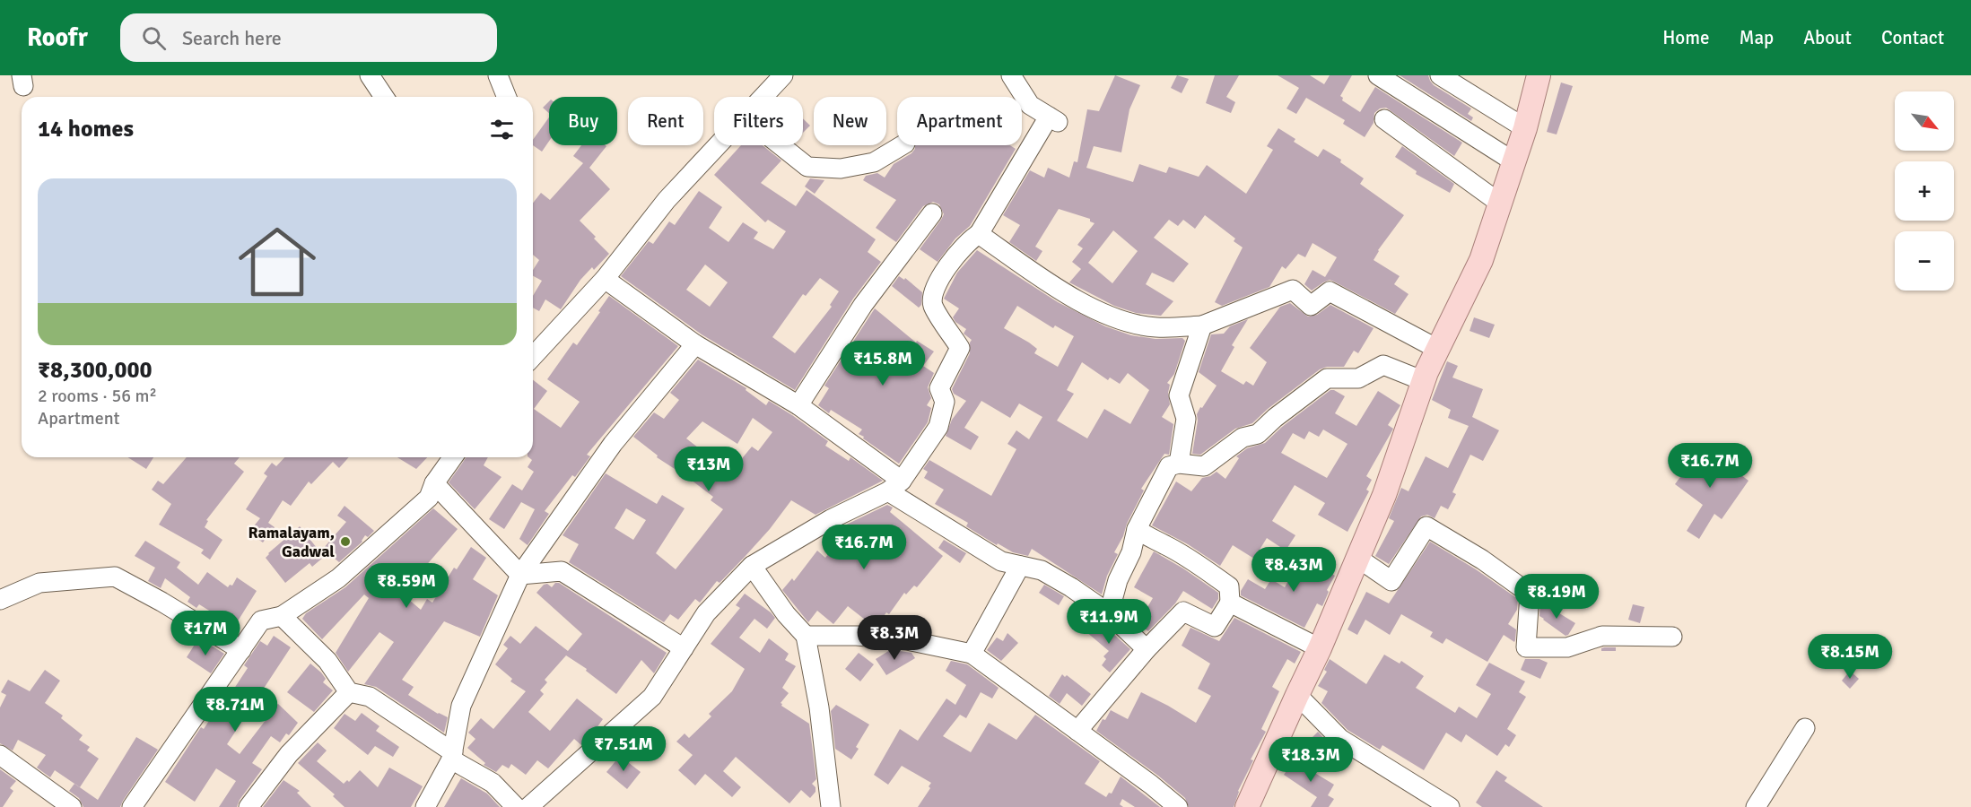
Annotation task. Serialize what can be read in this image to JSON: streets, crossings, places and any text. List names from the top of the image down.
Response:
{
  "places": ["Ramalayam, Gadwal"],
  "north": "bottom right",
  "page": {
    "header": "Roofr",
    "search": "Search here",
    "nav": [
      "Home",
      "Map",
      "About",
      "Contact"
    ],
    "map_buttons": ["+", "−"],
    "chip": [
      "Buy",
      "Rent",
      "Filters",
      "New",
      "Apartment"
    ],
    "heading": "14 homes",
    "list": [
      {
        "name": "₹8,300,000",
        "note": "2 rooms · 56 m² · Apartment"
      }
    ],
    "price": [
      "₹15.8M",
      "₹16.7M",
      "₹13M",
      "₹16.7M",
      "₹8.43M",
      "₹8.59M",
      "₹8.19M",
      "₹11.9M",
      "₹17M",
      "₹8.3M",
      "₹8.15M",
      "₹8.71M",
      "₹7.51M",
      "₹18.3M"
    ]
  }
}
